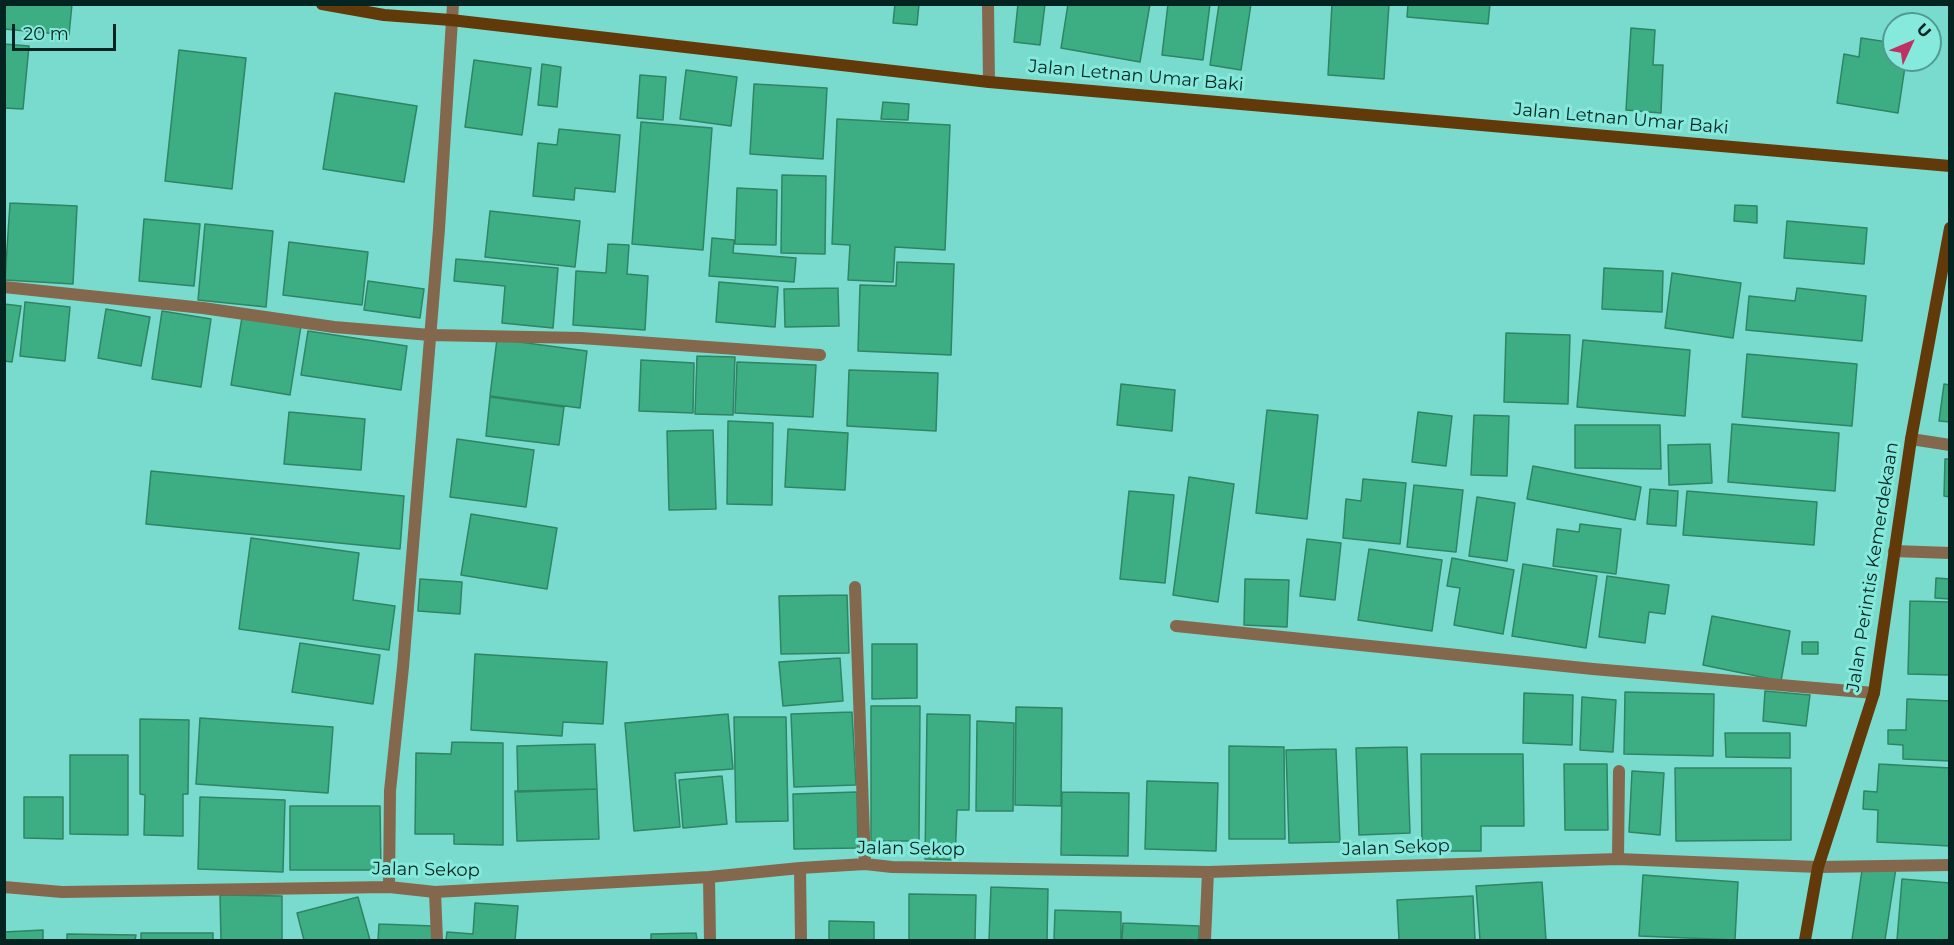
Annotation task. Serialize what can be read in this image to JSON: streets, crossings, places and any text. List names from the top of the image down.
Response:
{
  "streets": {
    "street": ["Jalan Letnan Umar Baki", "Jalan Perintis Kemerdekaan", "Jalan Sekop"]
  },
  "crossings": [
    ["Jalan Perintis Kemerdekaan", "Jalan Sekop"]
  ],
  "scale_bar": "20 m",
  "north": "top right"
}
